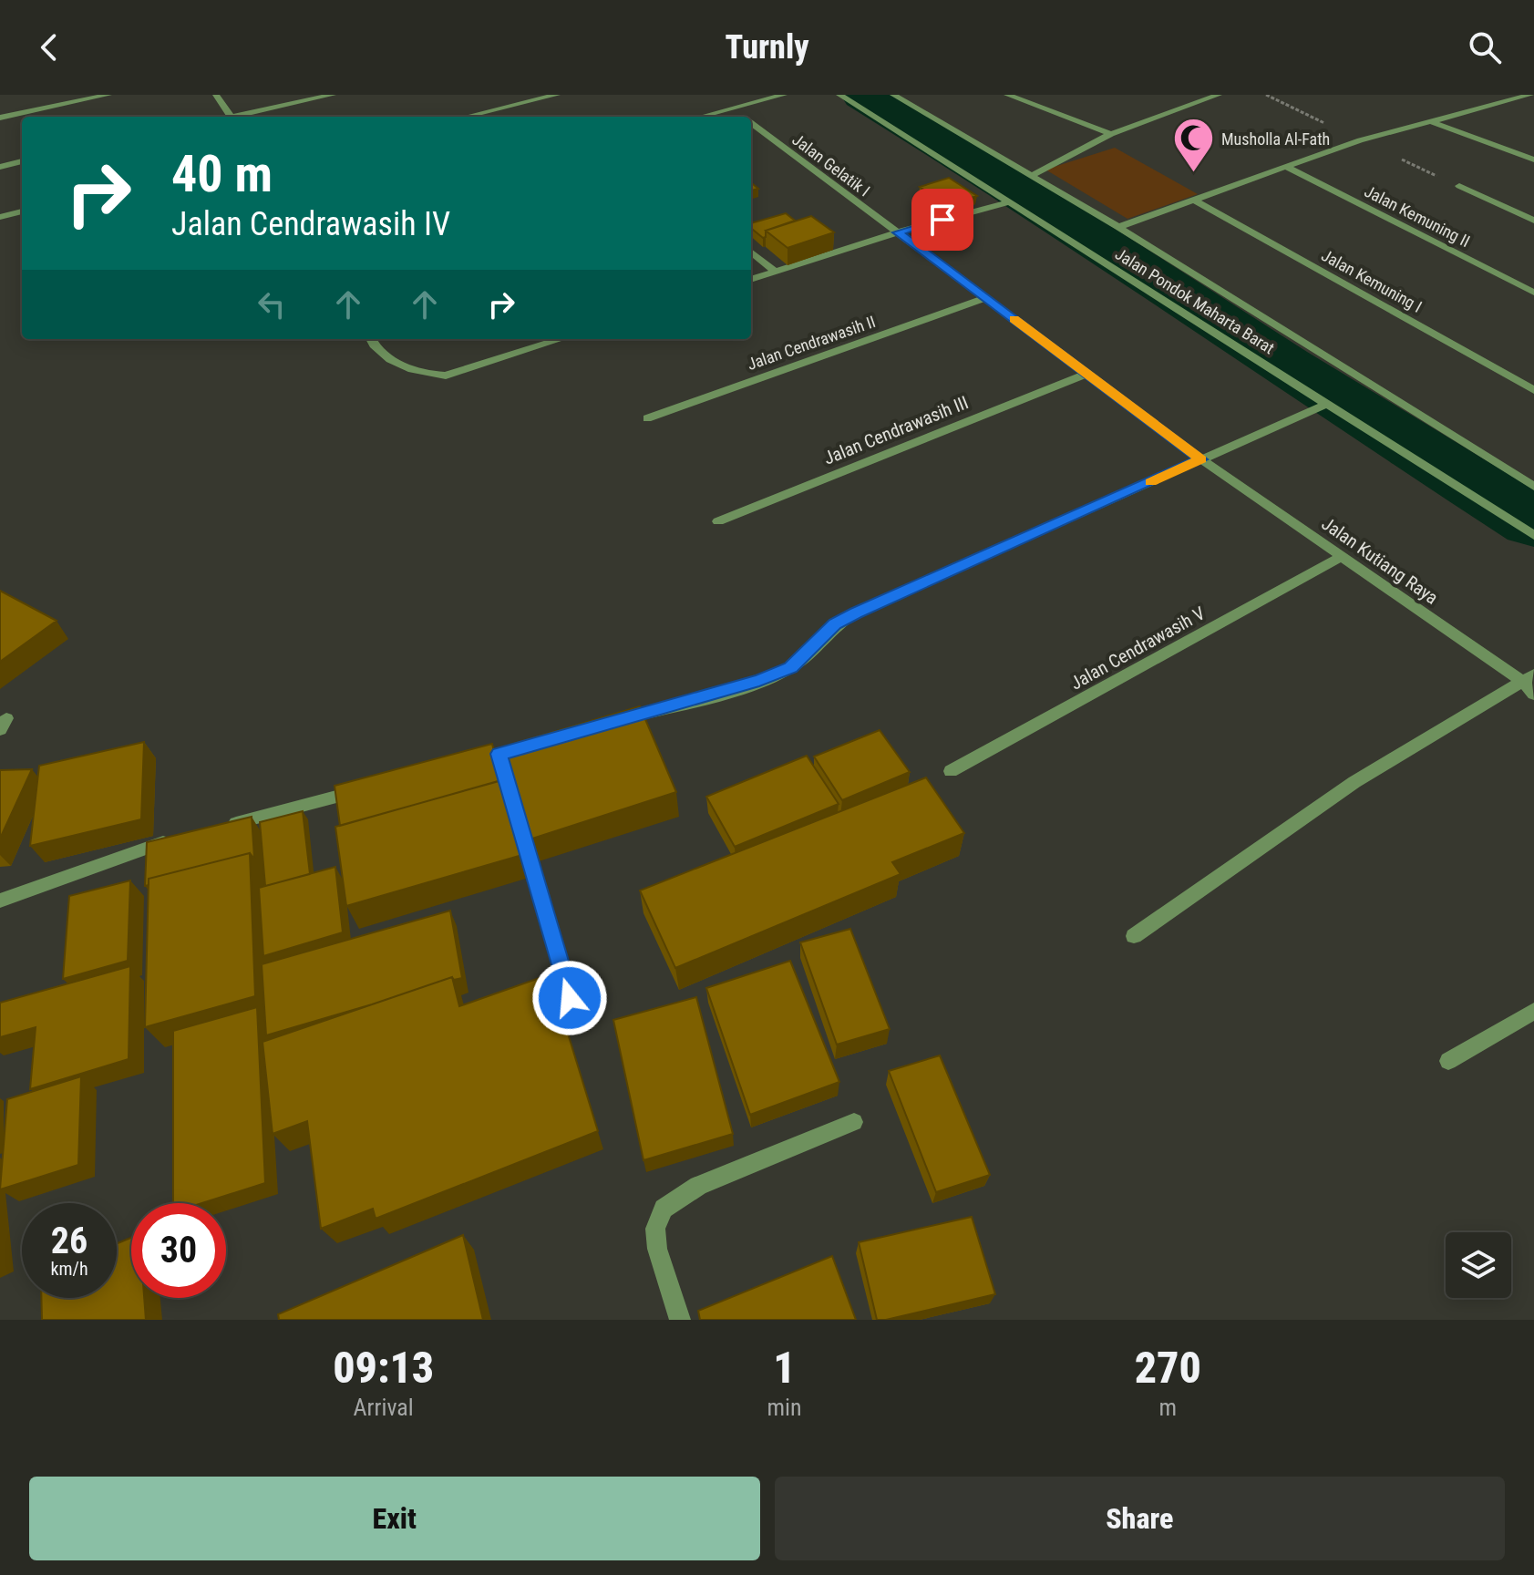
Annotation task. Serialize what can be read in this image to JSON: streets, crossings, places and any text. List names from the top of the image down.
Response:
{
  "streets": {
    "street": [
      "Jalan Gelatik I",
      "Jalan Kemuning II",
      "Jalan Kemuning I",
      "Jalan Pondok Maharta Barat",
      "Jalan Cendrawasih II",
      "Jalan Cendrawasih III",
      "Jalan Kutiang Raya",
      "Jalan Cendrawasih V"
    ]
  },
  "crossings": [
    ["Jalan Gelatik I", "Jalan Cendrawasih II"],
    ["Jalan Gelatik I", "Jalan Cendrawasih III"],
    ["Jalan Gelatik I", "Jalan Kutiang Raya"],
    ["Jalan Cendrawasih III", "Jalan Kutiang Raya"],
    ["Jalan Kutiang Raya", "Jalan Cendrawasih V"]
  ],
  "places": {
    "mosque": ["Musholla Al-Fath"]
  },
  "page": {
    "header": "Turnly",
    "turn": ["40 m", "Jalan Cendrawasih IV"],
    "speed": "26 km/h",
    "limit": "30",
    "eta": [
      "09:13",
      "Arrival",
      "1",
      "min",
      "270",
      "m"
    ],
    "buttons": ["Exit", "Share"]
  }
}
